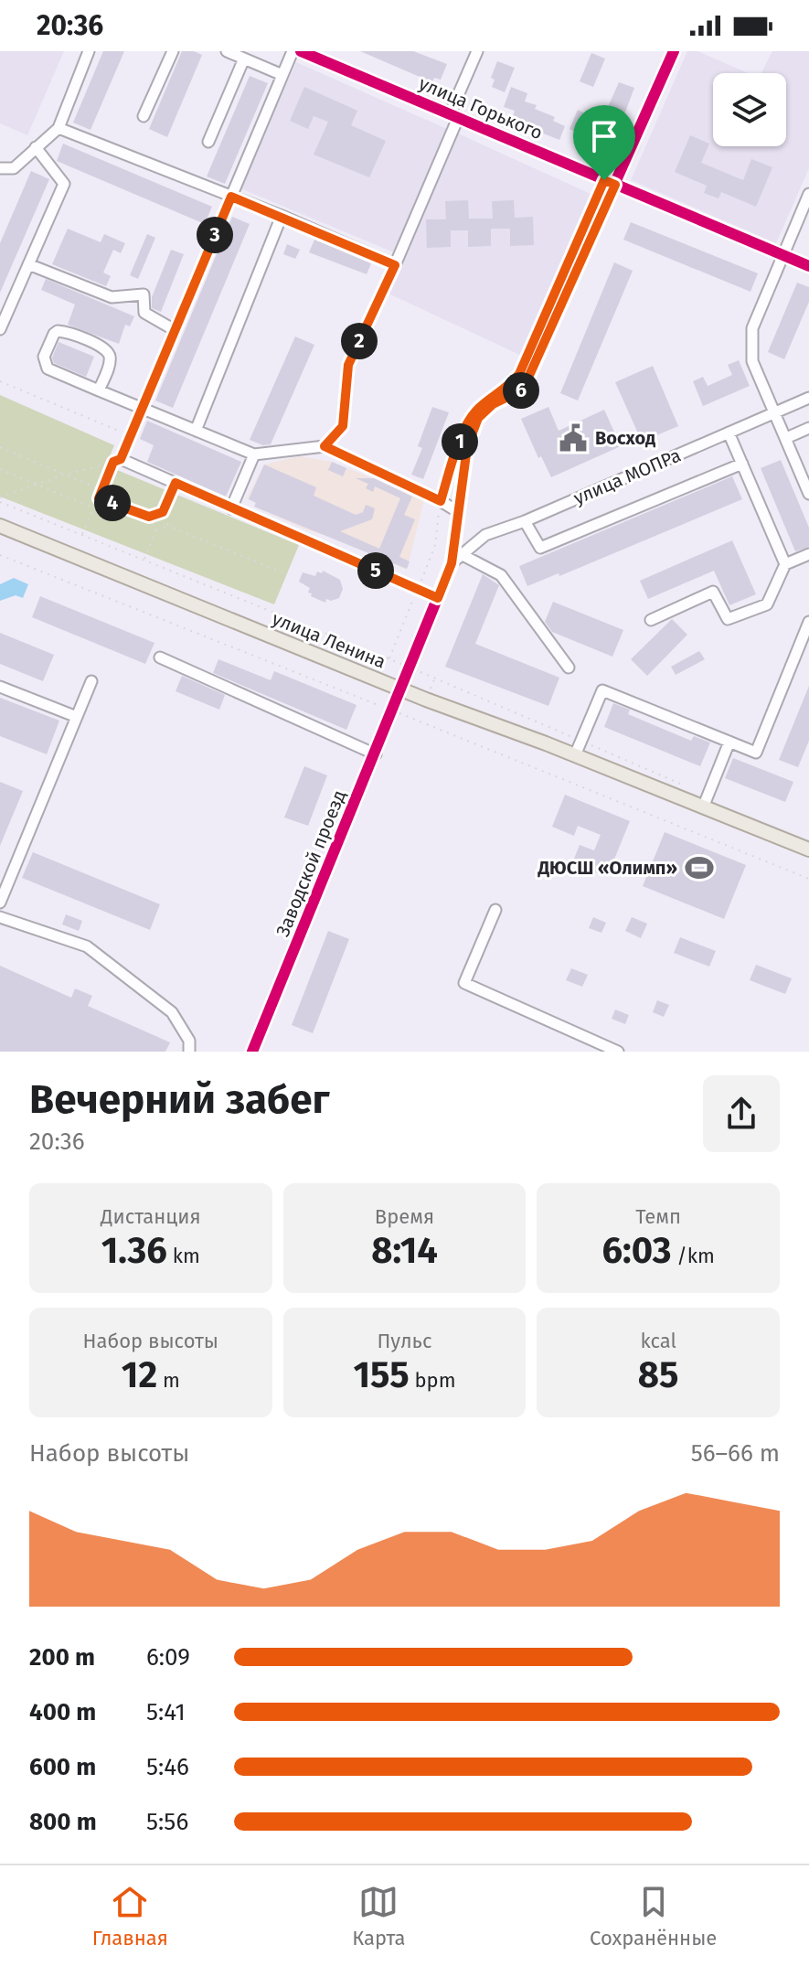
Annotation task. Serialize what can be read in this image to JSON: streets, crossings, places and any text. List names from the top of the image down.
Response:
{
  "streets": {
    "main road": ["улица Ленина"],
    "street": ["улица Горького", "улица МОПРа", "Заводской проезд"]
  },
  "crossings": [
    ["улица Горького", "Заводской проезд"],
    ["улица МОПРа", "Заводской проезд"],
    ["улица Ленина", "Заводской проезд"]
  ],
  "places": {
    "public building": ["Восход"],
    "sports": ["ДЮСШ «Олимп»"]
  },
  "page": {
    "status": "20:36",
    "pins": [
      "3",
      "2",
      "6",
      "1",
      "4",
      "5"
    ],
    "heading": ["Вечерний забег", "20:36"],
    "stats": [
      ["Дистанция", "1.36 km"],
      ["Время", "8:14"],
      ["Темп", "6:03 /km"],
      ["Набор высоты", "12 m"],
      ["Пульс", "155 bpm"],
      ["kcal", "85"]
    ],
    "chart": ["Набор высоты", "56–66 m"],
    "list": [
      {
        "name": "200 m",
        "note": "6:09"
      },
      {
        "name": "400 m",
        "note": "5:41"
      },
      {
        "name": "600 m",
        "note": "5:46"
      },
      {
        "name": "800 m",
        "note": "5:56"
      }
    ],
    "tabs": ["Главная", "Карта", "Сохранённые"]
  }
}
